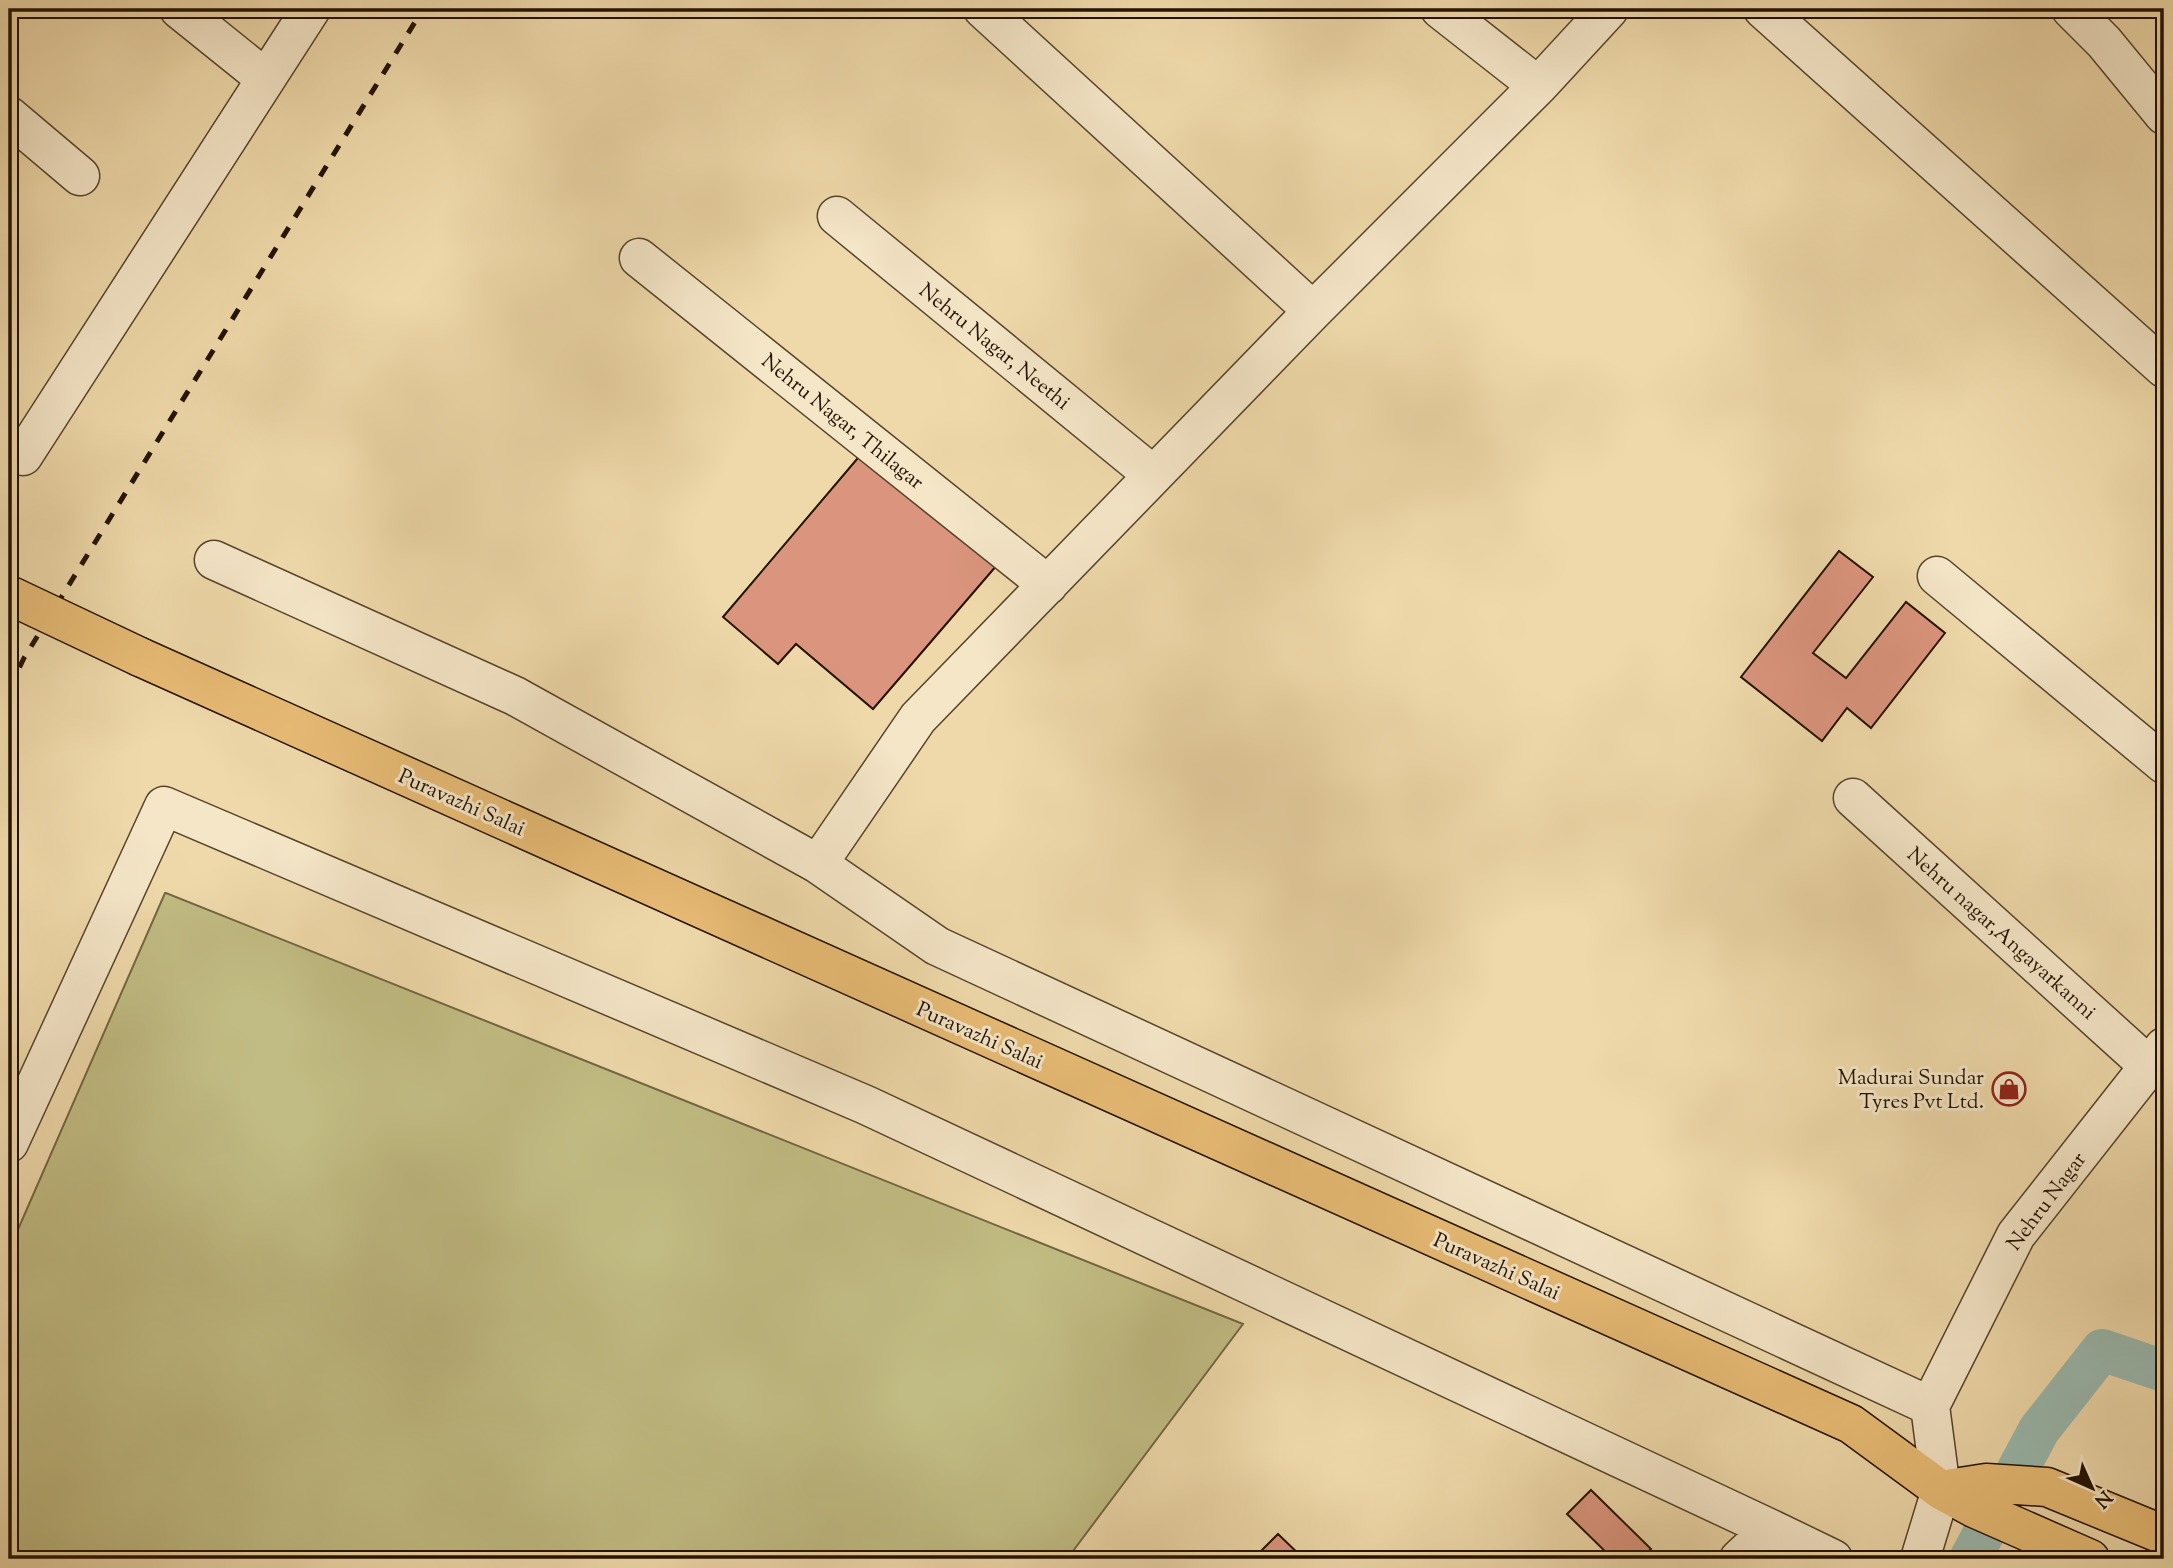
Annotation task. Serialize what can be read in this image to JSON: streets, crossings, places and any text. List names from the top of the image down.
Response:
{
  "streets": {
    "main road": ["Puravazhi Salai"],
    "street": [
      "Nehru Nagar, Neethi",
      "Nehru Nagar, Thilagar",
      "Nehru nagar,Angayarkanni",
      "Nehru Nagar"
    ]
  },
  "crossings": [
    ["Nehru nagar,Angayarkanni", "Nehru Nagar"]
  ],
  "places": {
    "shop": ["Madurai Sundar Tyres Pvt Ltd."]
  },
  "north": "bottom right"
}
